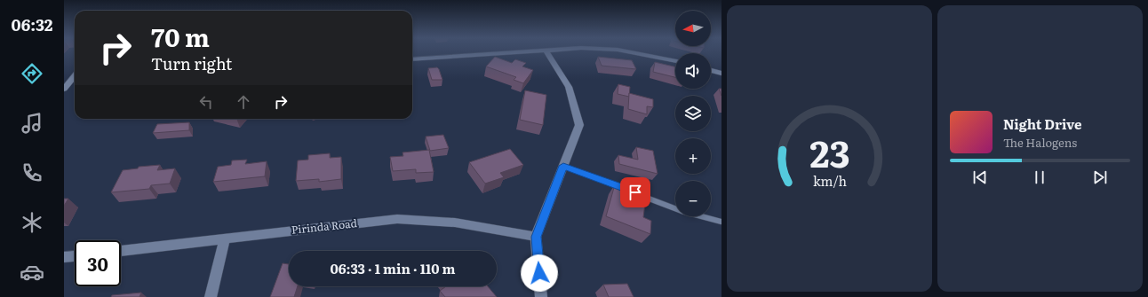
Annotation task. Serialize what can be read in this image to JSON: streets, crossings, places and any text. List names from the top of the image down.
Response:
{
  "streets": {
    "street": ["Pirinda Road"]
  },
  "north": "left",
  "page": {
    "tabs": "06:32",
    "map_buttons": ["+", "−"],
    "turn": ["70 m", "Turn right"],
    "song": ["Night Drive", "The Halogens"],
    "limit": "30",
    "trip": "06:33 · 1 min · 110 m",
    "gauge": ["23", "km/h"]
  }
}
